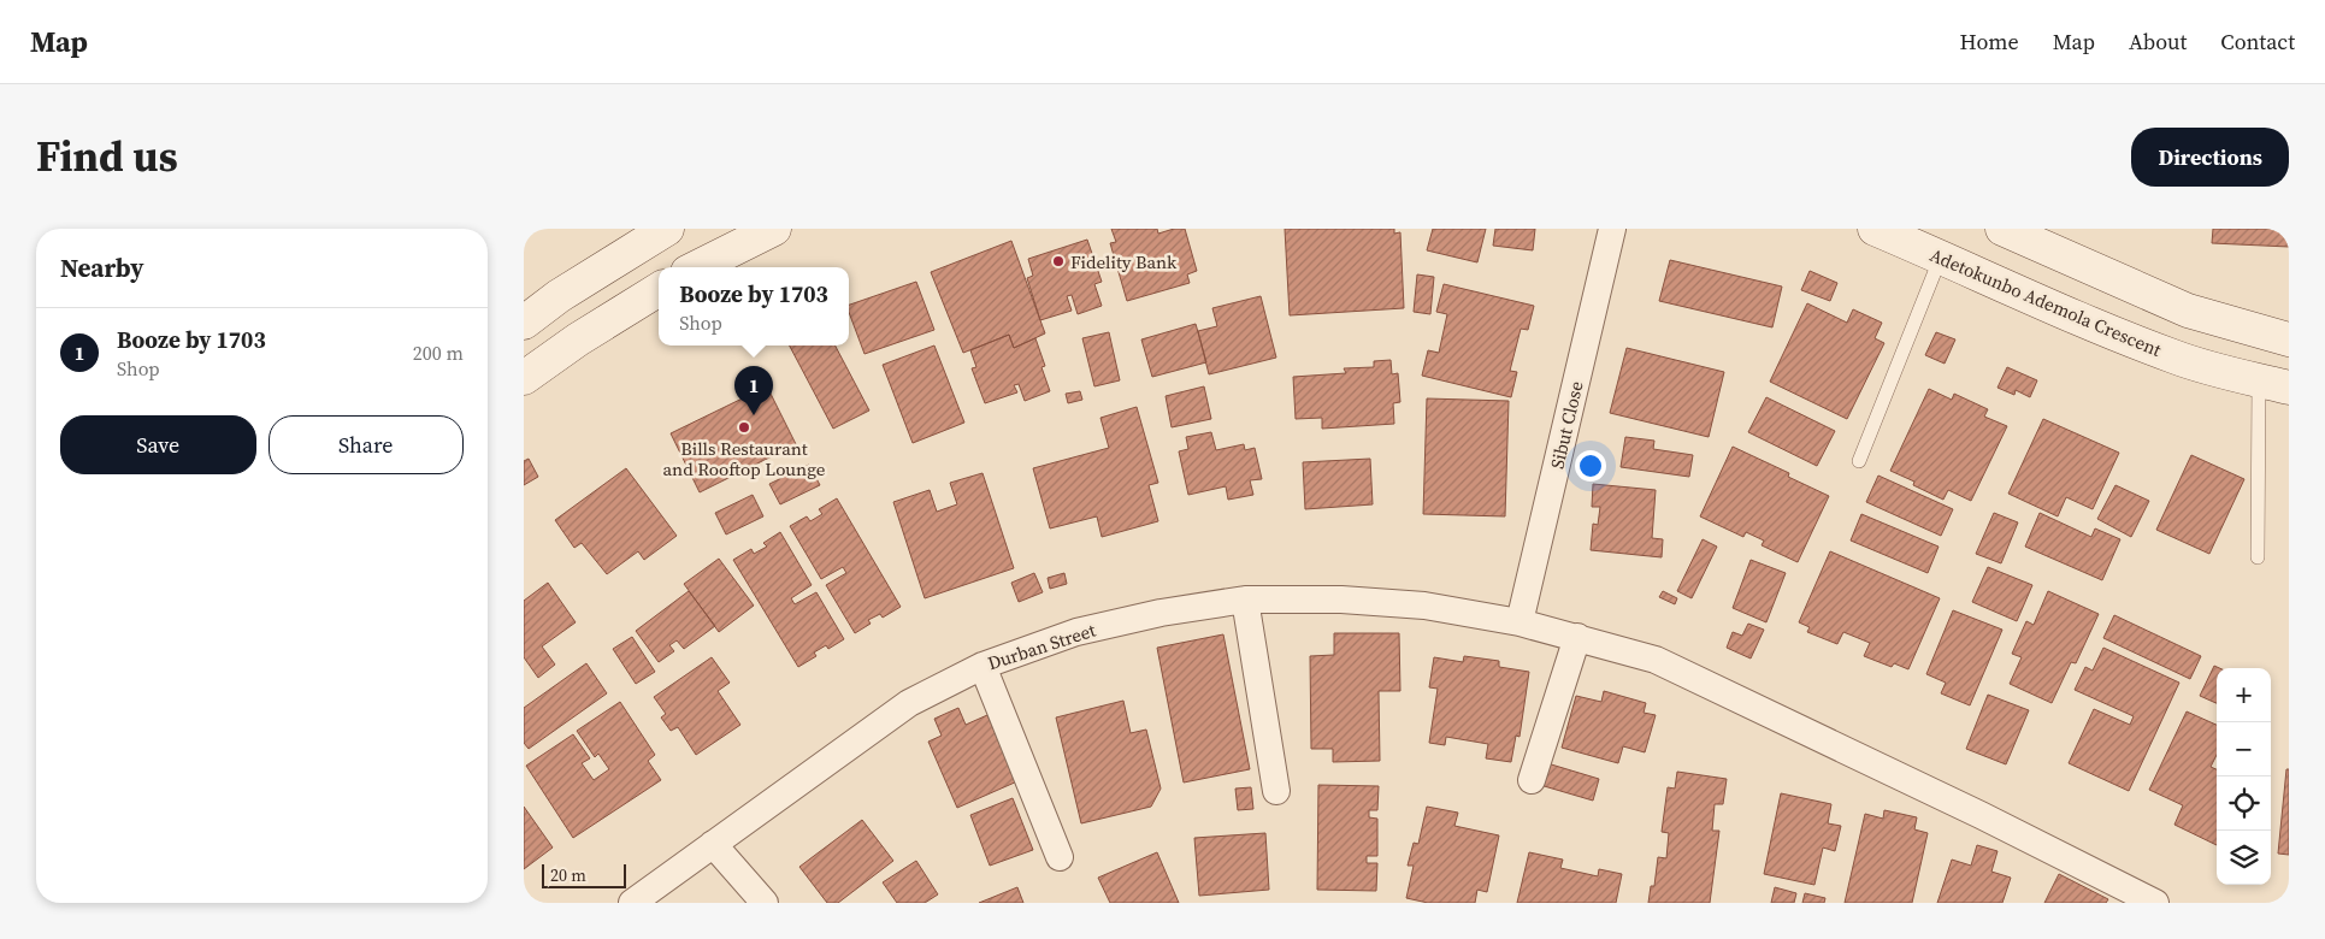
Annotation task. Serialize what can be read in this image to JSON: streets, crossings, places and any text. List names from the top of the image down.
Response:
{
  "streets": {
    "main road": ["Adetokunbo Ademola Crescent"],
    "street": ["Sibut Close", "Durban Street"]
  },
  "crossings": [
    ["Sibut Close", "Durban Street"]
  ],
  "places": ["Fidelity Bank", "Bills Restaurant and Rooftop Lounge"],
  "scale_bar": "20 m",
  "page": {
    "header": "Map",
    "nav": [
      "Home",
      "Map",
      "About",
      "Contact"
    ],
    "title": "Find us",
    "buttons": [
      "Directions",
      ["Save", "Share"]
    ],
    "heading": "Nearby",
    "popup": ["Booze by 1703", "Shop"],
    "list": [
      {
        "mark": "1",
        "name": "Booze by 1703",
        "note": "Shop",
        "value": "200 m"
      }
    ],
    "pins": "1",
    "map_buttons": ["+", "−"],
    "scale": "20 m"
  }
}
